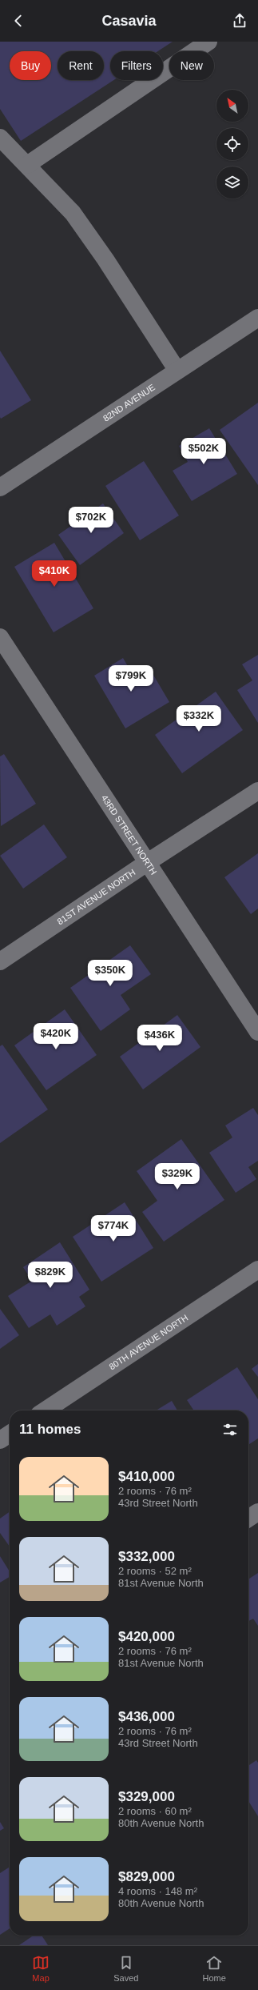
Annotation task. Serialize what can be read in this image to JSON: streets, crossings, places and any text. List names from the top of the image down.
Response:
{
  "streets": {
    "street": [
      "82ND AVENUE",
      "43RD STREET NORTH",
      "81ST AVENUE NORTH",
      "80TH AVENUE NORTH"
    ]
  },
  "crossings": [
    ["43RD STREET NORTH", "81ST AVENUE NORTH"]
  ],
  "north": "top left",
  "page": {
    "header": "Casavia",
    "chip": [
      "Buy",
      "Rent",
      "Filters",
      "New"
    ],
    "price": [
      "$502K",
      "$702K",
      "$410K",
      "$799K",
      "$332K",
      "$350K",
      "$420K",
      "$436K",
      "$329K",
      "$774K",
      "$829K"
    ],
    "heading": "11 homes",
    "list": [
      {
        "name": "$410,000",
        "note": "2 rooms · 76 m² · 43rd Street North"
      },
      {
        "name": "$332,000",
        "note": "2 rooms · 52 m² · 81st Avenue North"
      },
      {
        "name": "$420,000",
        "note": "2 rooms · 76 m² · 81st Avenue North"
      },
      {
        "name": "$436,000",
        "note": "2 rooms · 76 m² · 43rd Street North"
      },
      {
        "name": "$329,000",
        "note": "2 rooms · 60 m² · 80th Avenue North"
      },
      {
        "name": "$829,000",
        "note": "4 rooms · 148 m² · 80th Avenue North"
      }
    ],
    "tabs": ["Map", "Saved", "Home"]
  }
}
